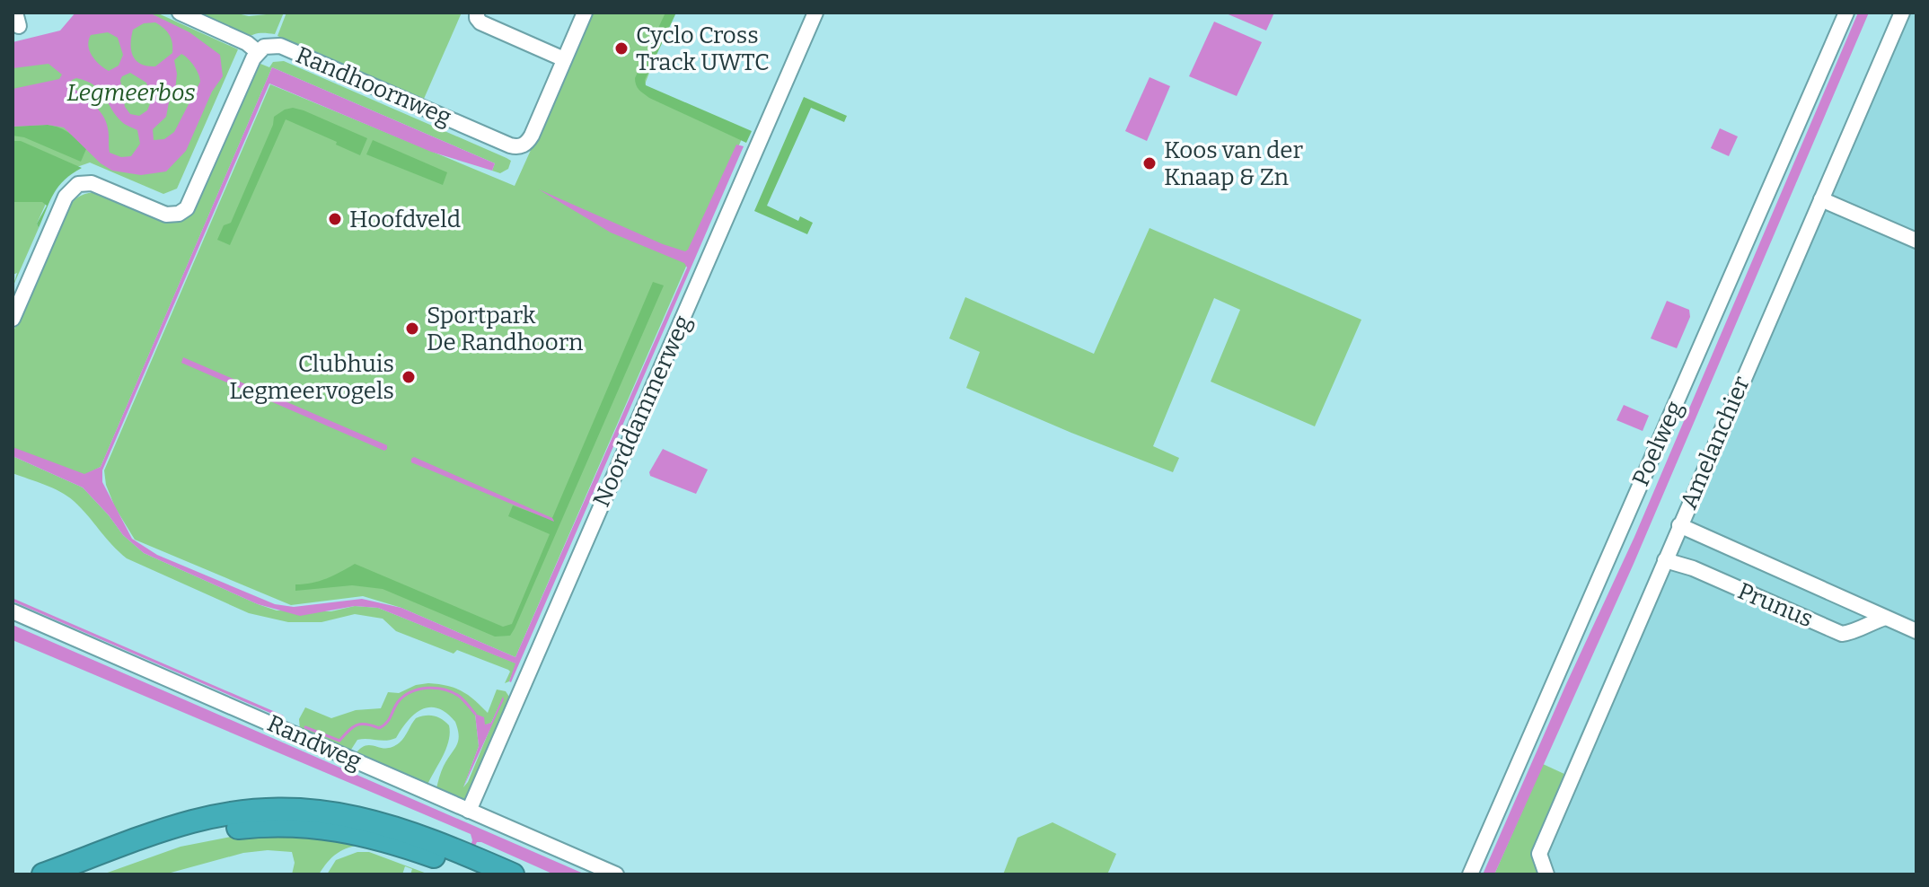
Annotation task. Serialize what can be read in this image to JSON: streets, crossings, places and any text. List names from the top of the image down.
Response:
{
  "streets": {
    "street": [
      "Randhoornweg",
      "Noorddammerweg",
      "Amelanchier",
      "Poelweg",
      "Prunus",
      "Randweg"
    ]
  },
  "crossings": [
    ["Noorddammerweg", "Randweg"],
    ["Amelanchier", "Prunus"]
  ],
  "parks": ["Legmeerbos"],
  "places": [
    "Cyclo Cross Track UWTC",
    "Koos van der Knaap & Zn",
    "Hoofdveld",
    "Sportpark De Randhoorn",
    "Clubhuis Legmeervogels"
  ]
}
